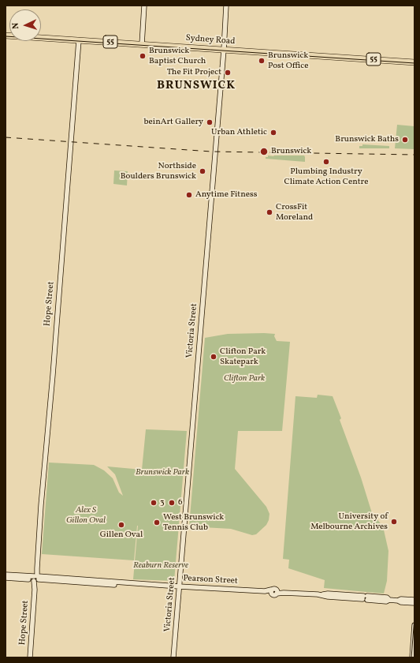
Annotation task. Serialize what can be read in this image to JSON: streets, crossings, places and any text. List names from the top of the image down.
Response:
{
  "streets": {
    "highway": ["Sydney Road", "55"],
    "street": ["Hope Street", "Victoria Street", "Pearson Street"]
  },
  "crossings": [
    ["Sydney Road", "Hope Street"],
    ["Sydney Road", "Victoria Street"],
    ["Hope Street", "Pearson Street"],
    ["Victoria Street", "Pearson Street"]
  ],
  "districts": ["BRUNSWICK"],
  "parks": [
    "Clifton Park",
    "Brunswick Park",
    "Alex S Gillon Oval",
    "Reaburn Reserve"
  ],
  "places": [
    "Brunswick Baptist Church",
    "Brunswick Post Office",
    "The Fit Project",
    "beinArt Gallery",
    "Urban Athletic",
    "Brunswick Baths",
    "Brunswick",
    "Plumbing Industry Climate Action Centre",
    "Northside Boulders Brunswick",
    "Anytime Fitness",
    "CrossFit Moreland",
    "Clifton Park Skatepark",
    "3",
    "6",
    "University of Melbourne Archives",
    "West Brunswick Tennis Club",
    "Gillen Oval"
  ],
  "north": "left"
}
